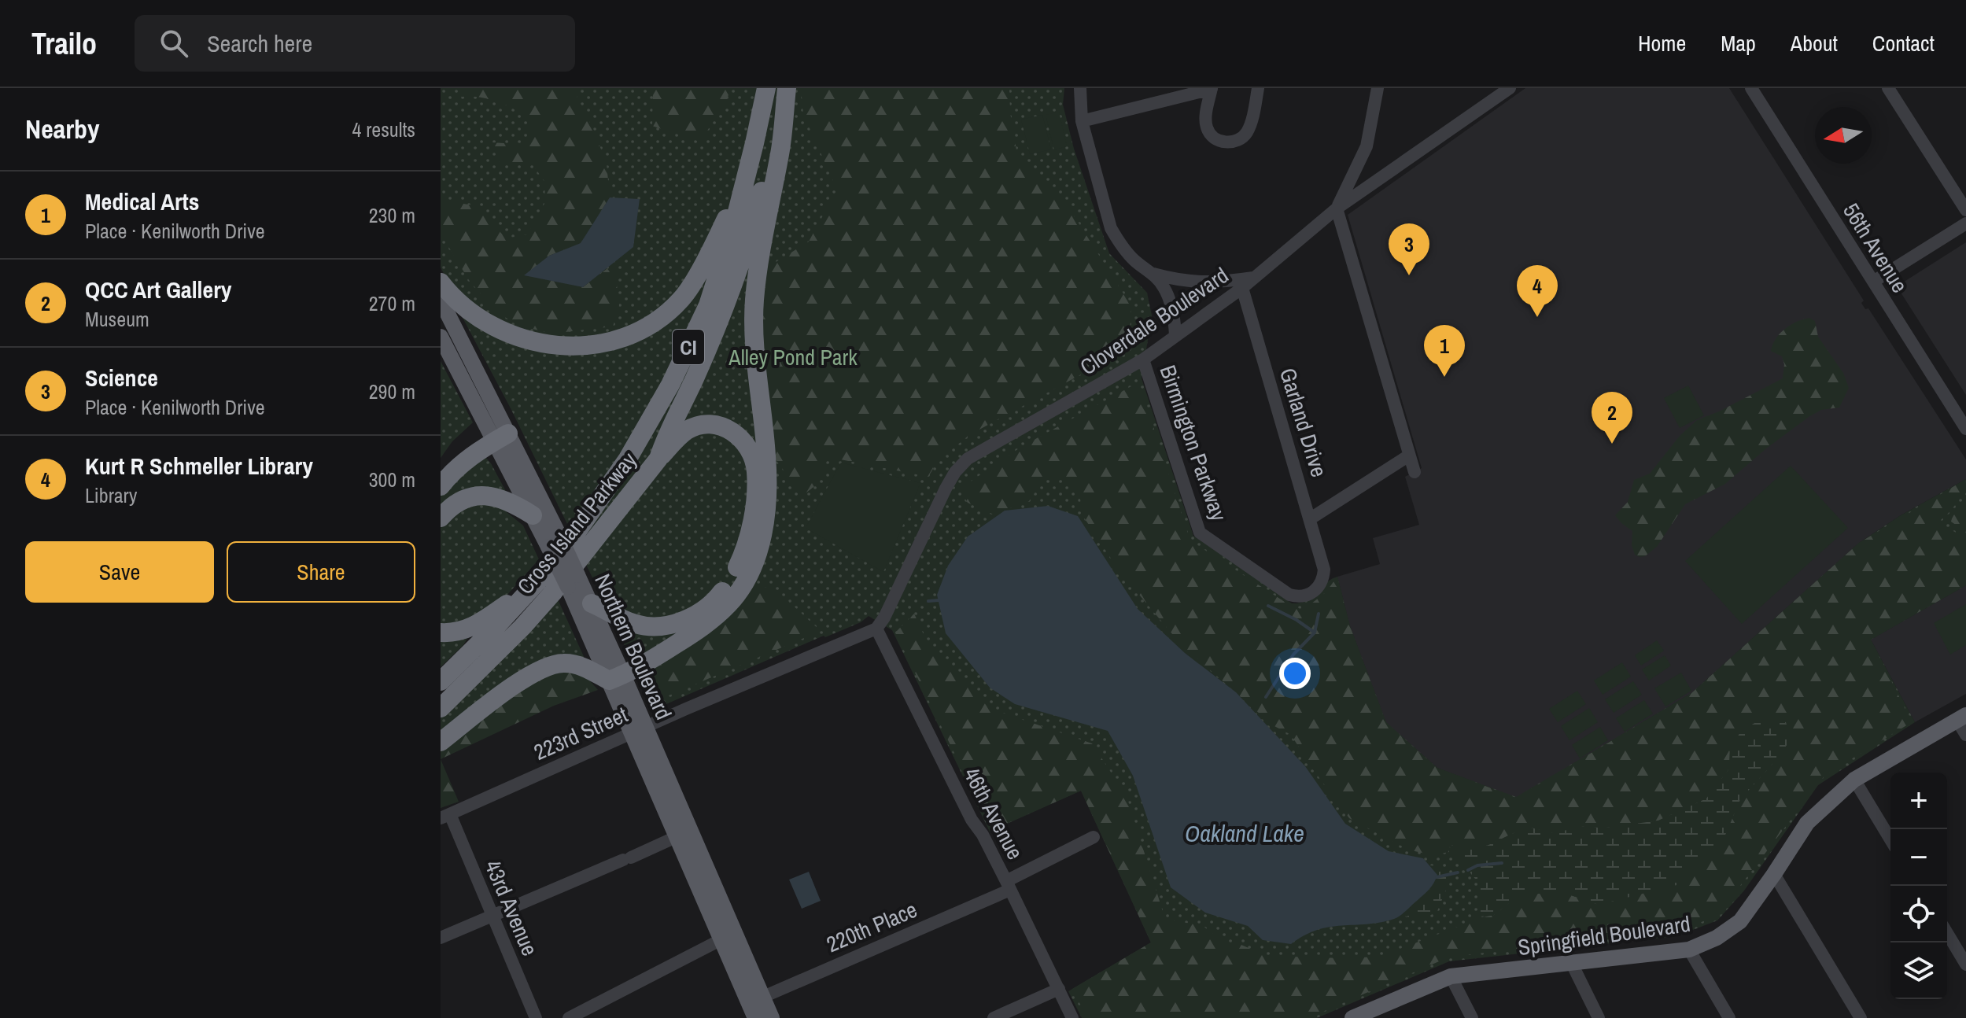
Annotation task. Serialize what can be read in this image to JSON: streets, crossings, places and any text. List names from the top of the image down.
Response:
{
  "streets": {
    "highway": ["CI", "Cross Island Parkway"],
    "main road": ["Northern Boulevard", "Springfield Boulevard"],
    "street": [
      "56th Avenue",
      "Cloverdale Boulevard",
      "Garland Drive",
      "Birmington Parkway",
      "223rd Street",
      "46th Avenue",
      "43rd Avenue",
      "220th Place"
    ]
  },
  "crossings": [
    ["Cloverdale Boulevard", "Garland Drive"],
    ["Cloverdale Boulevard", "Birmington Parkway"],
    ["Cloverdale Boulevard", "223rd Street"],
    ["Cloverdale Boulevard", "46th Avenue"],
    ["Garland Drive", "Birmington Parkway"],
    ["Northern Boulevard", "223rd Street"],
    ["Northern Boulevard", "220th Place"],
    ["223rd Street", "46th Avenue"],
    ["223rd Street", "43rd Avenue"],
    ["46th Avenue", "220th Place"]
  ],
  "water": ["Oakland Lake"],
  "parks": ["Alley Pond Park"],
  "north": "left",
  "page": {
    "header": "Trailo",
    "search": "Search here",
    "nav": [
      "Home",
      "Map",
      "About",
      "Contact"
    ],
    "heading": ["Nearby", "4 results"],
    "list": [
      {
        "mark": "1",
        "name": "Medical Arts",
        "note": "Place · Kenilworth Drive",
        "value": "230 m"
      },
      {
        "mark": "2",
        "name": "QCC Art Gallery",
        "note": "Museum",
        "value": "270 m"
      },
      {
        "mark": "3",
        "name": "Science",
        "note": "Place · Kenilworth Drive",
        "value": "290 m"
      },
      {
        "mark": "4",
        "name": "Kurt R Schmeller Library",
        "note": "Library",
        "value": "300 m"
      }
    ],
    "pins": [
      "3",
      "4",
      "1",
      "2"
    ],
    "buttons": ["Save", "Share"],
    "map_buttons": ["+", "−"]
  }
}
